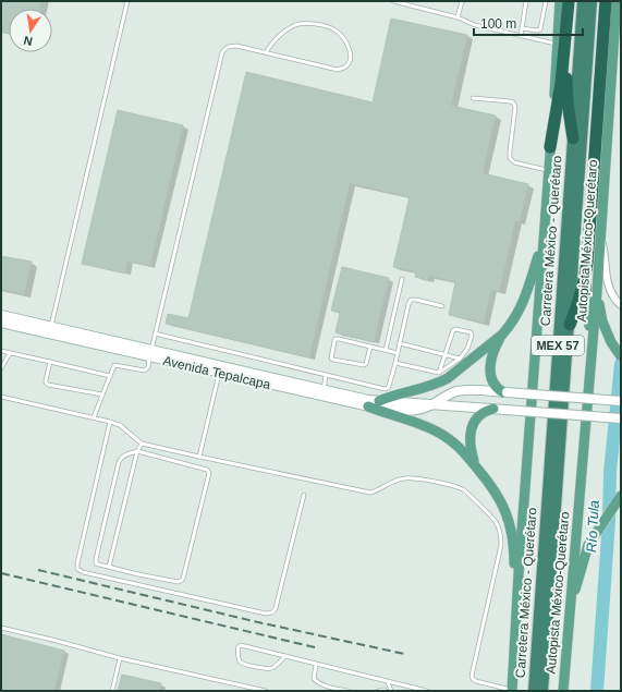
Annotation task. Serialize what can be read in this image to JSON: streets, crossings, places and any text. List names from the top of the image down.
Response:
{
  "streets": {
    "highway": ["Carretera México - Querétaro", "MEX 57"],
    "main road": ["Autopista México-Querétaro", "Avenida Tepalcapa"]
  },
  "water": ["Río Tula"],
  "scale_bar": "100 m",
  "north": "bottom"
}
